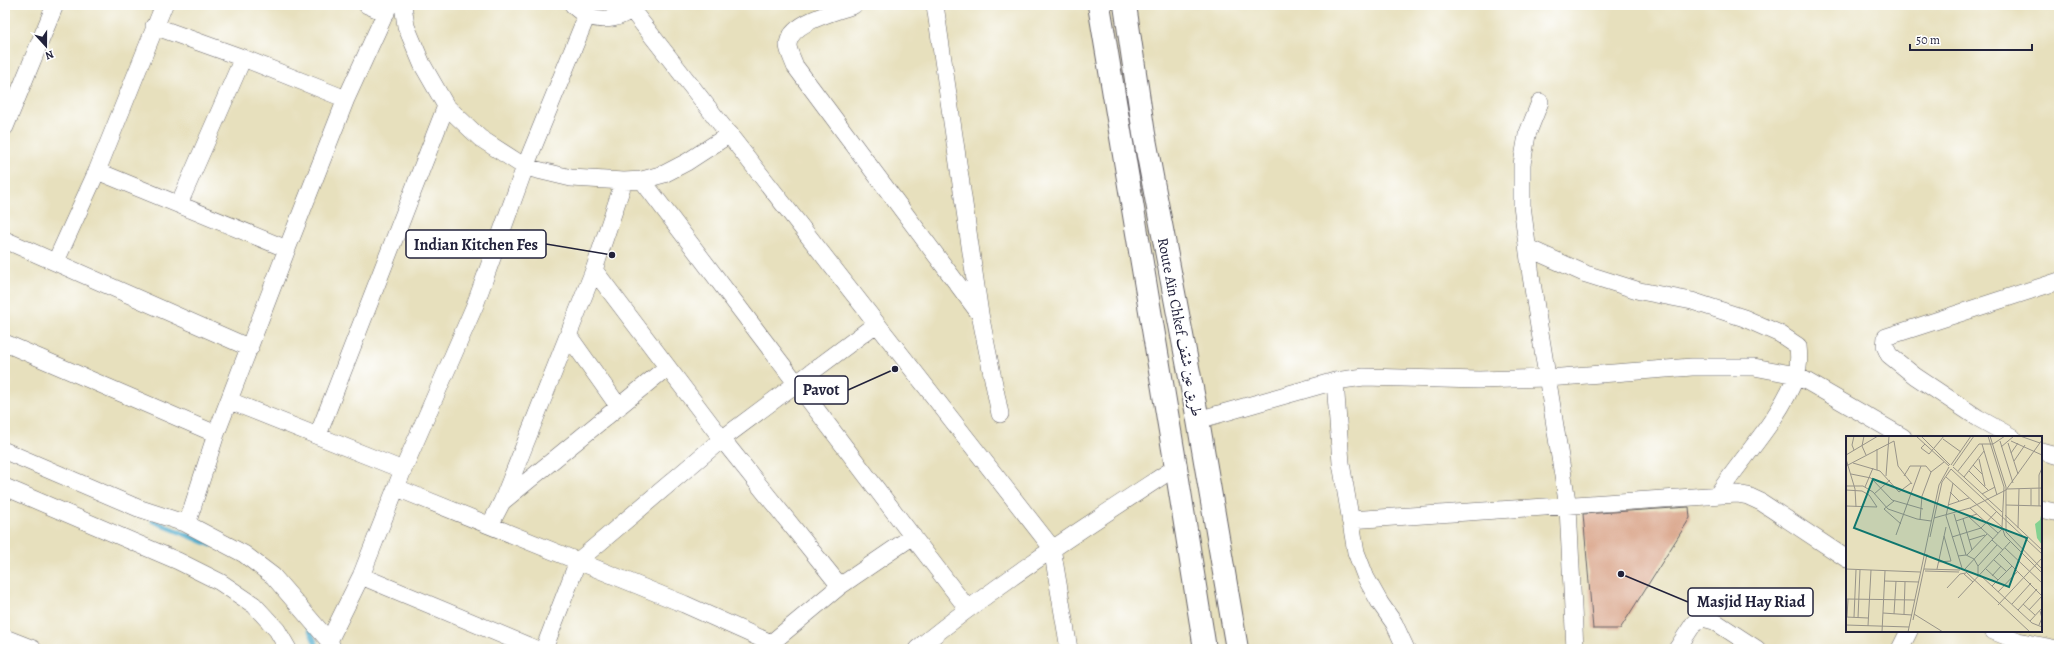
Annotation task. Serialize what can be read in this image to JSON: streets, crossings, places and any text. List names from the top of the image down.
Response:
{
  "streets": {
    "main road": ["Route Aïn Chkef طريق عين شقف"]
  },
  "places": ["Indian Kitchen Fes", "Pavot", "Masjid Hay Riad"],
  "scale_bar": "50 m",
  "north": "bottom"
}
